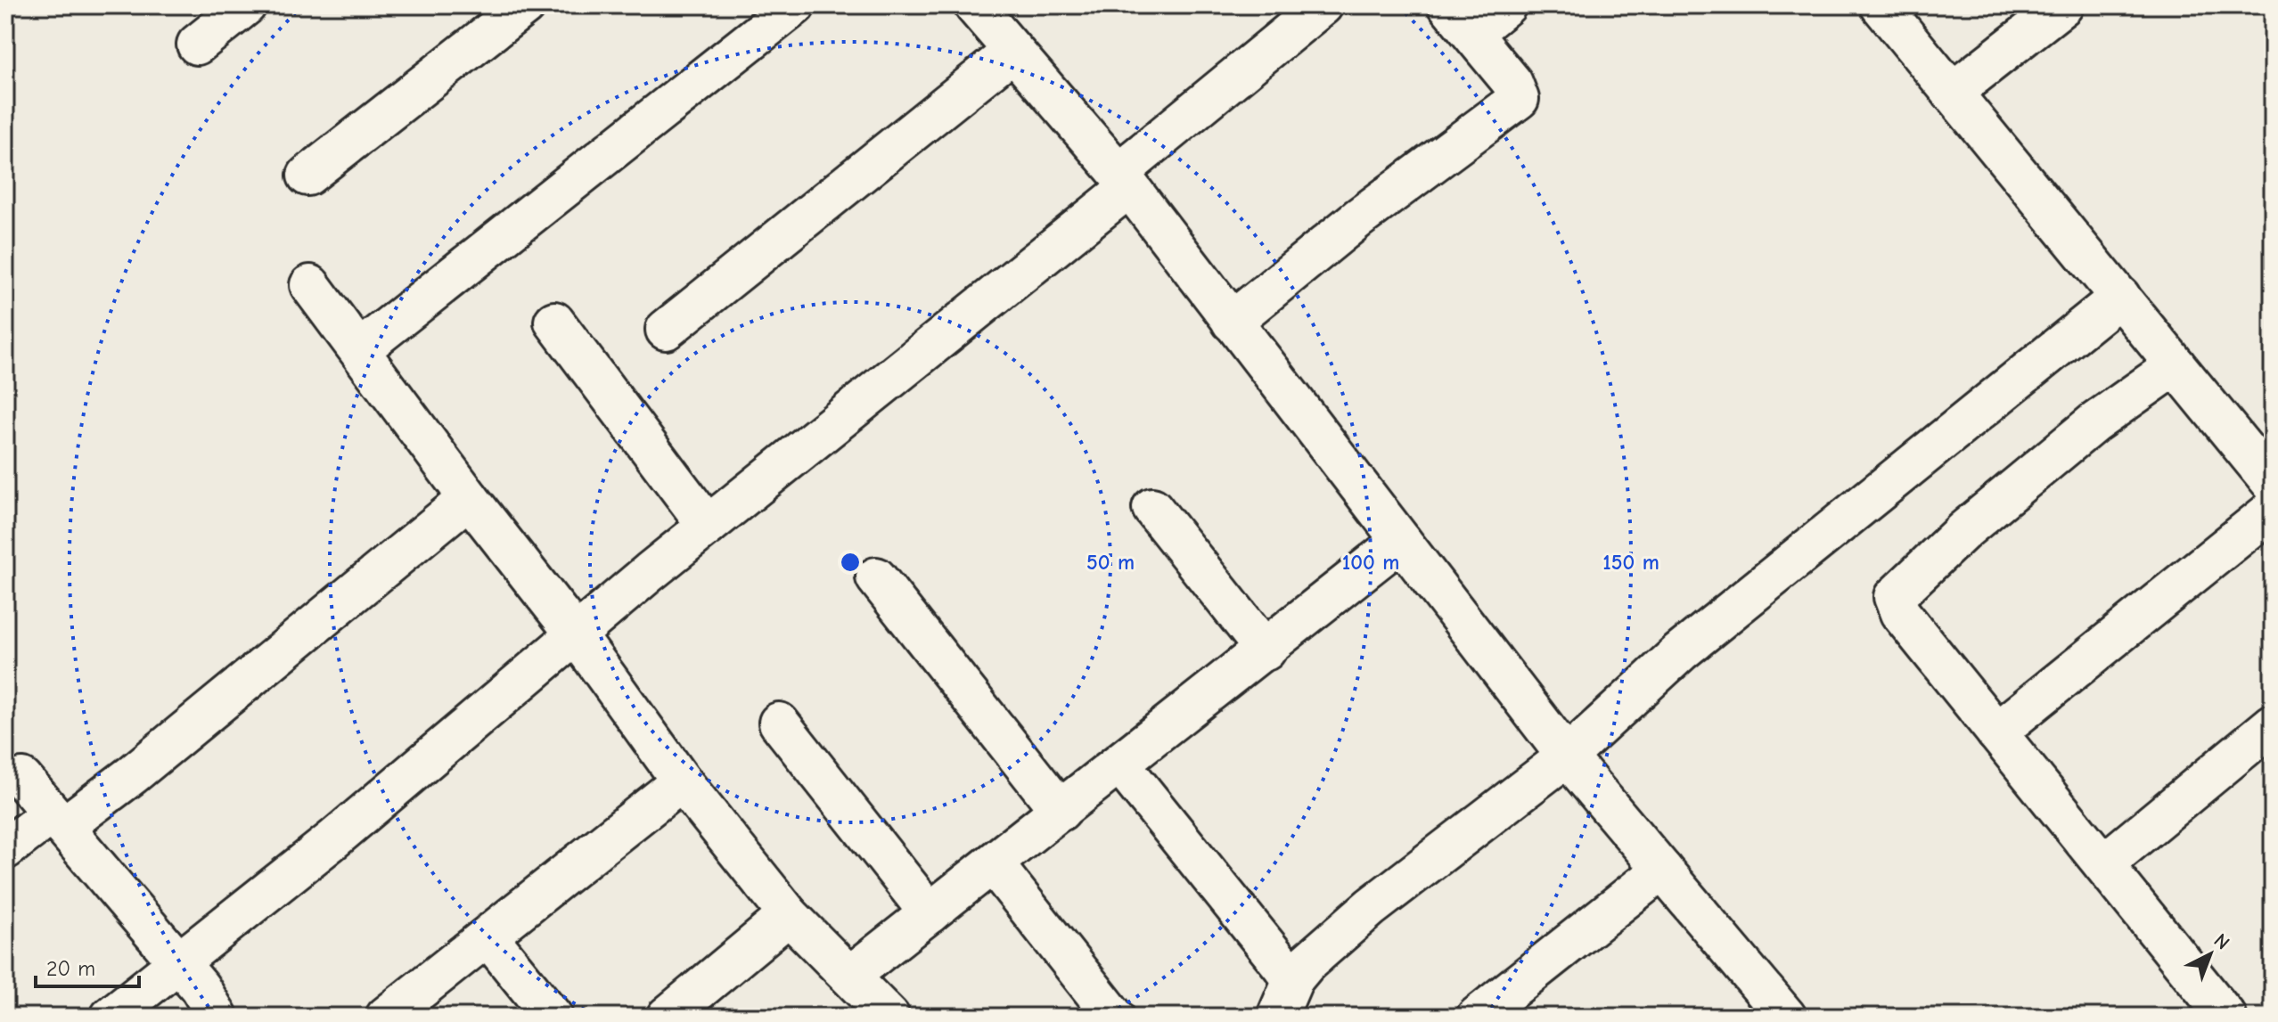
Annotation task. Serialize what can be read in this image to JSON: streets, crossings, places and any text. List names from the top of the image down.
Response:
{
  "scale_bar": "20 m",
  "north": "top right",
  "rings": ["50 m", "100 m", "150 m"]
}
